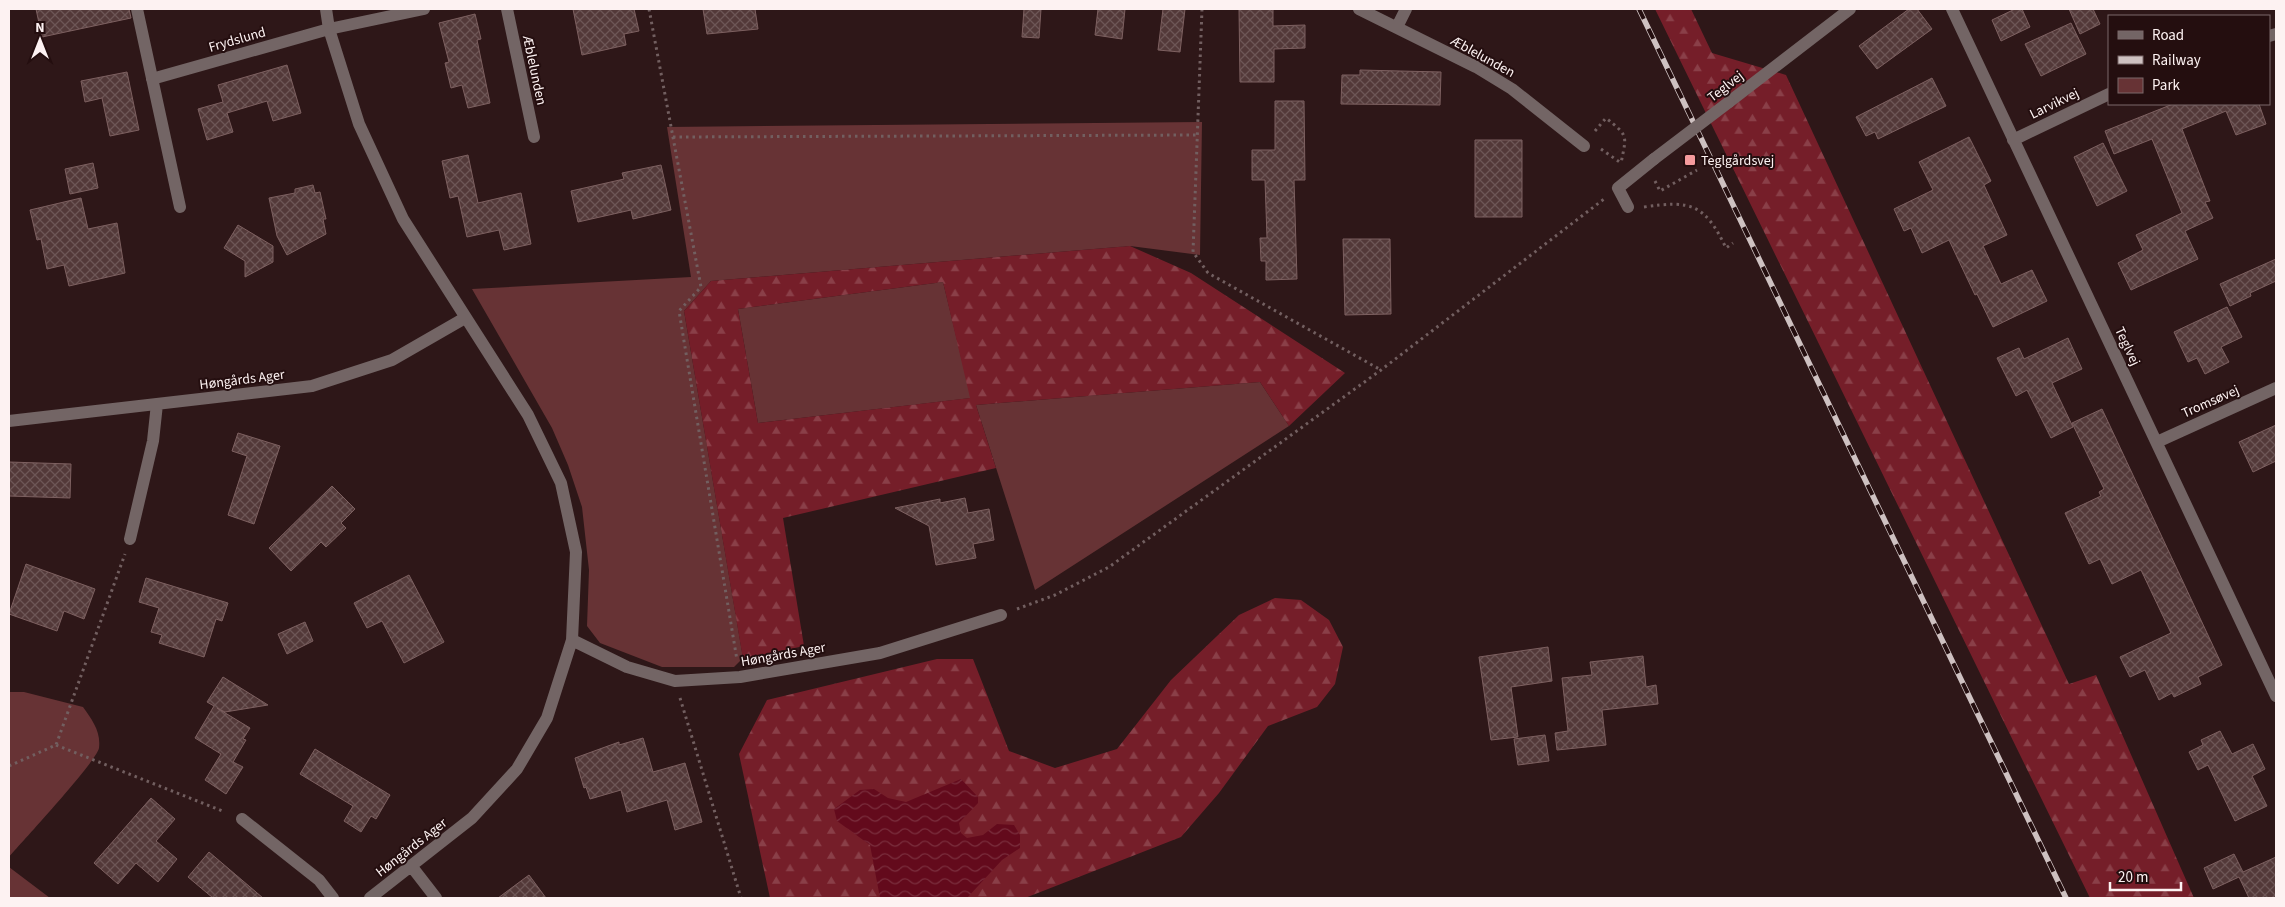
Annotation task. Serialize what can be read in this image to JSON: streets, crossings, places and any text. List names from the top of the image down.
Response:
{
  "streets": {
    "street": [
      "Frydslund",
      "Æblelunden",
      "Teglvej",
      "Larvikvej",
      "Høngårds Ager",
      "Tromsøvej"
    ]
  },
  "crossings": [
    ["Frydslund", "Høngårds Ager"],
    ["Teglvej", "Larvikvej"],
    ["Teglvej", "Tromsøvej"]
  ],
  "places": {
    "transit": ["Teglgårdsvej"]
  },
  "legend": ["Road", "Railway", "Park"],
  "scale_bar": "20 m",
  "north": "top"
}
